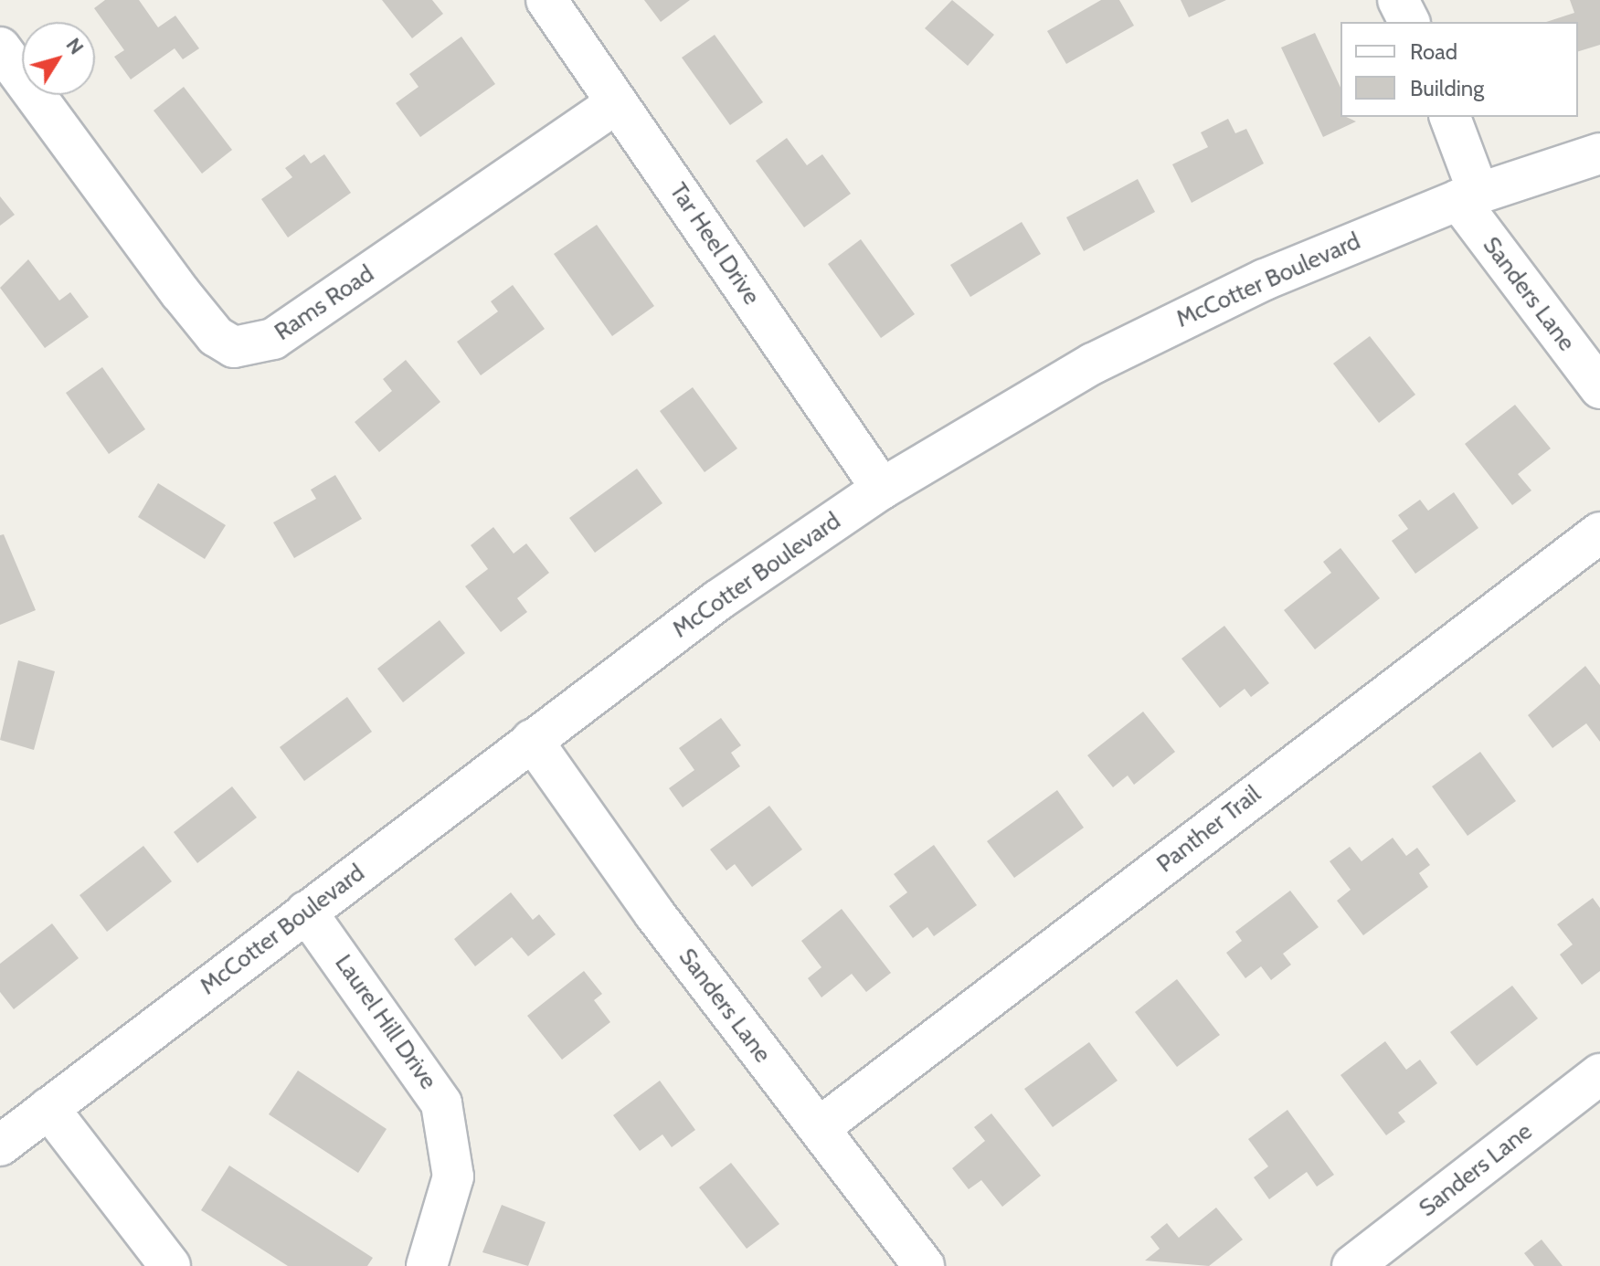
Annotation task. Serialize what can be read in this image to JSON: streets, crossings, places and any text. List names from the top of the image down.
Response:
{
  "streets": {
    "street": [
      "Tar Heel Drive",
      "McCotter Boulevard",
      "Sanders Lane",
      "Rams Road",
      "Panther Trail",
      "Laurel Hill Drive"
    ]
  },
  "crossings": [
    ["Tar Heel Drive", "McCotter Boulevard"],
    ["Tar Heel Drive", "Rams Road"],
    ["McCotter Boulevard", "Sanders Lane"],
    ["McCotter Boulevard", "Laurel Hill Drive"],
    ["Sanders Lane", "Panther Trail"]
  ],
  "legend": ["Road", "Building"],
  "north": "top right"
}
